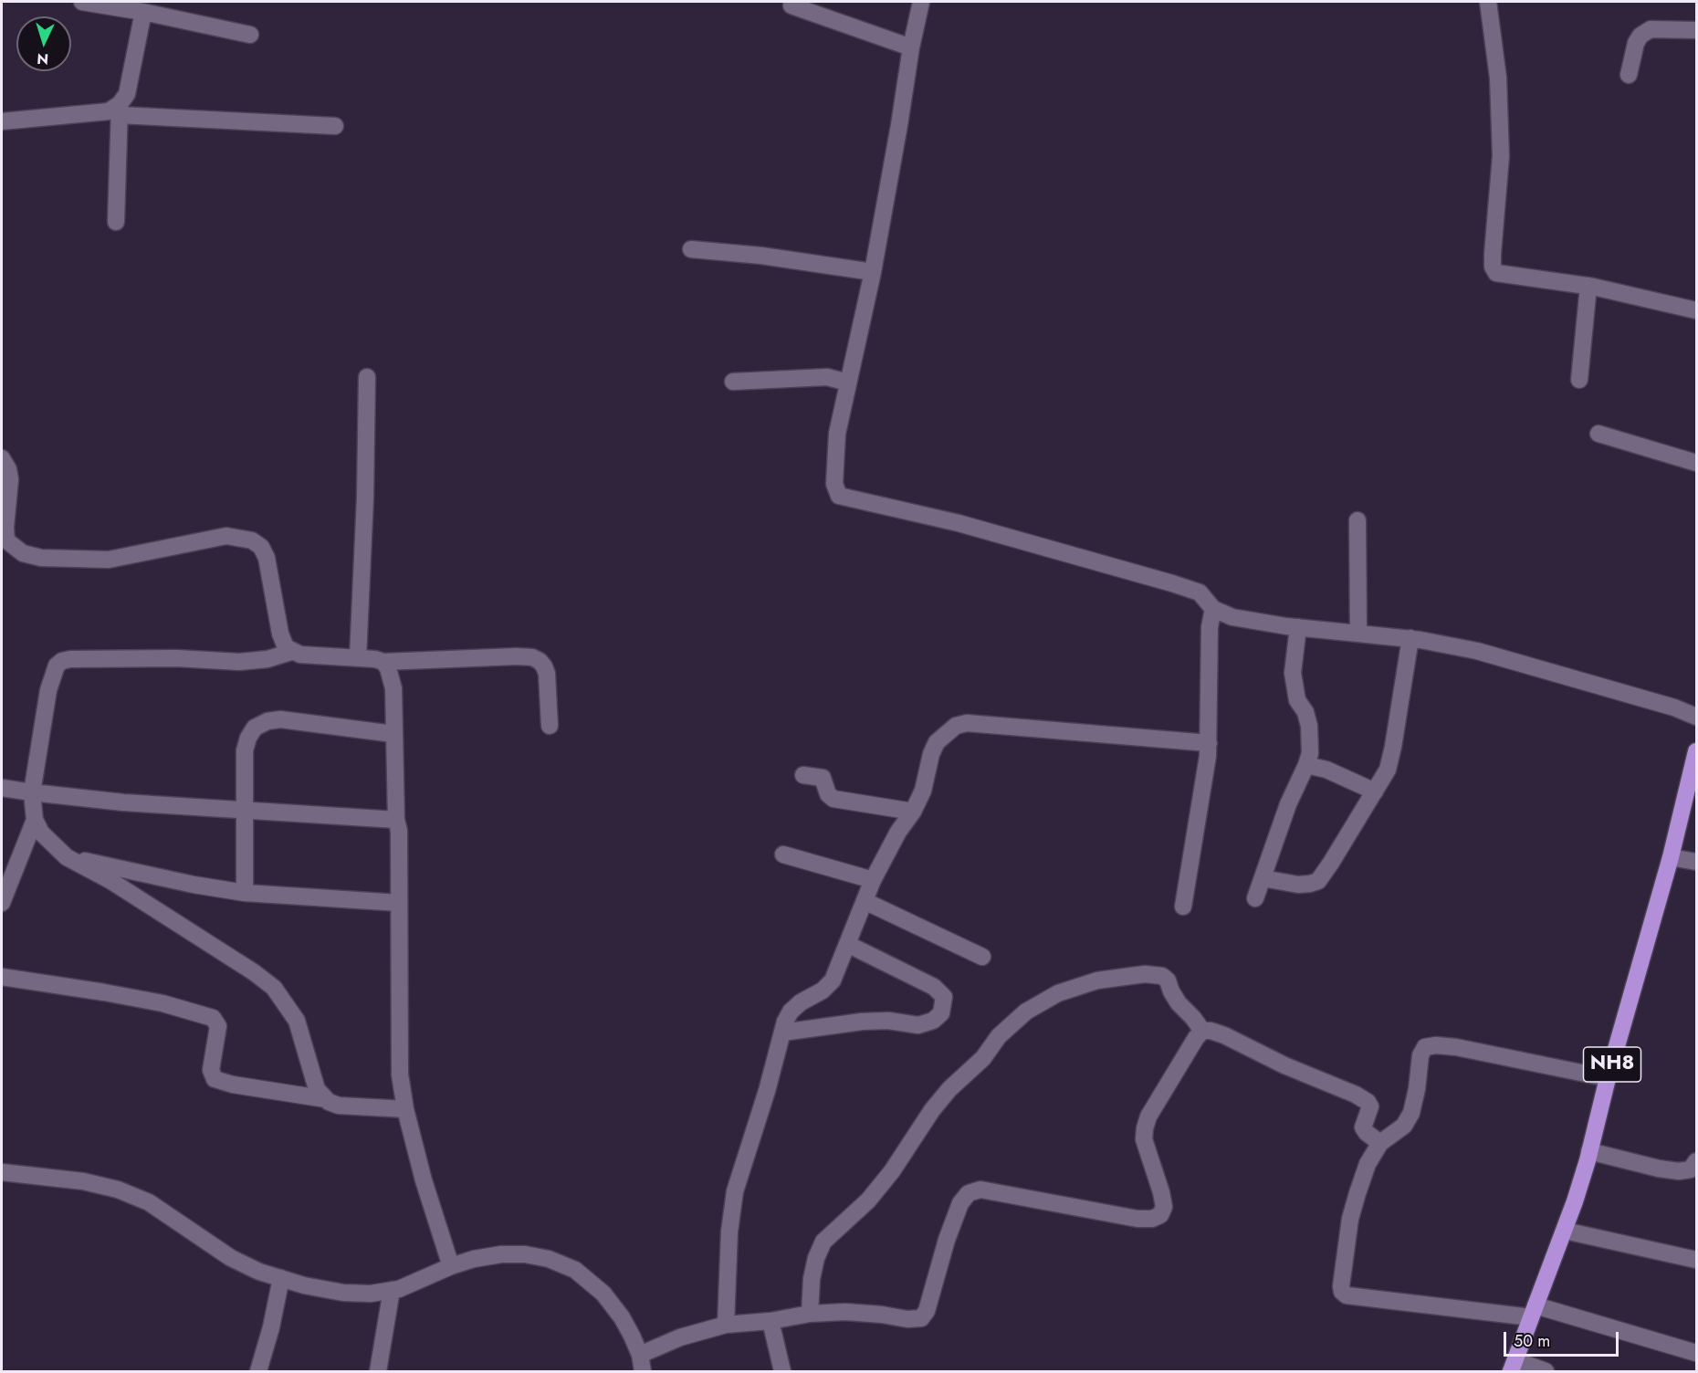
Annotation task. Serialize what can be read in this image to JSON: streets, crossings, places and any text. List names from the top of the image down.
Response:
{
  "streets": {
    "highway": ["NH8"]
  },
  "scale_bar": "50 m",
  "north": "bottom"
}
